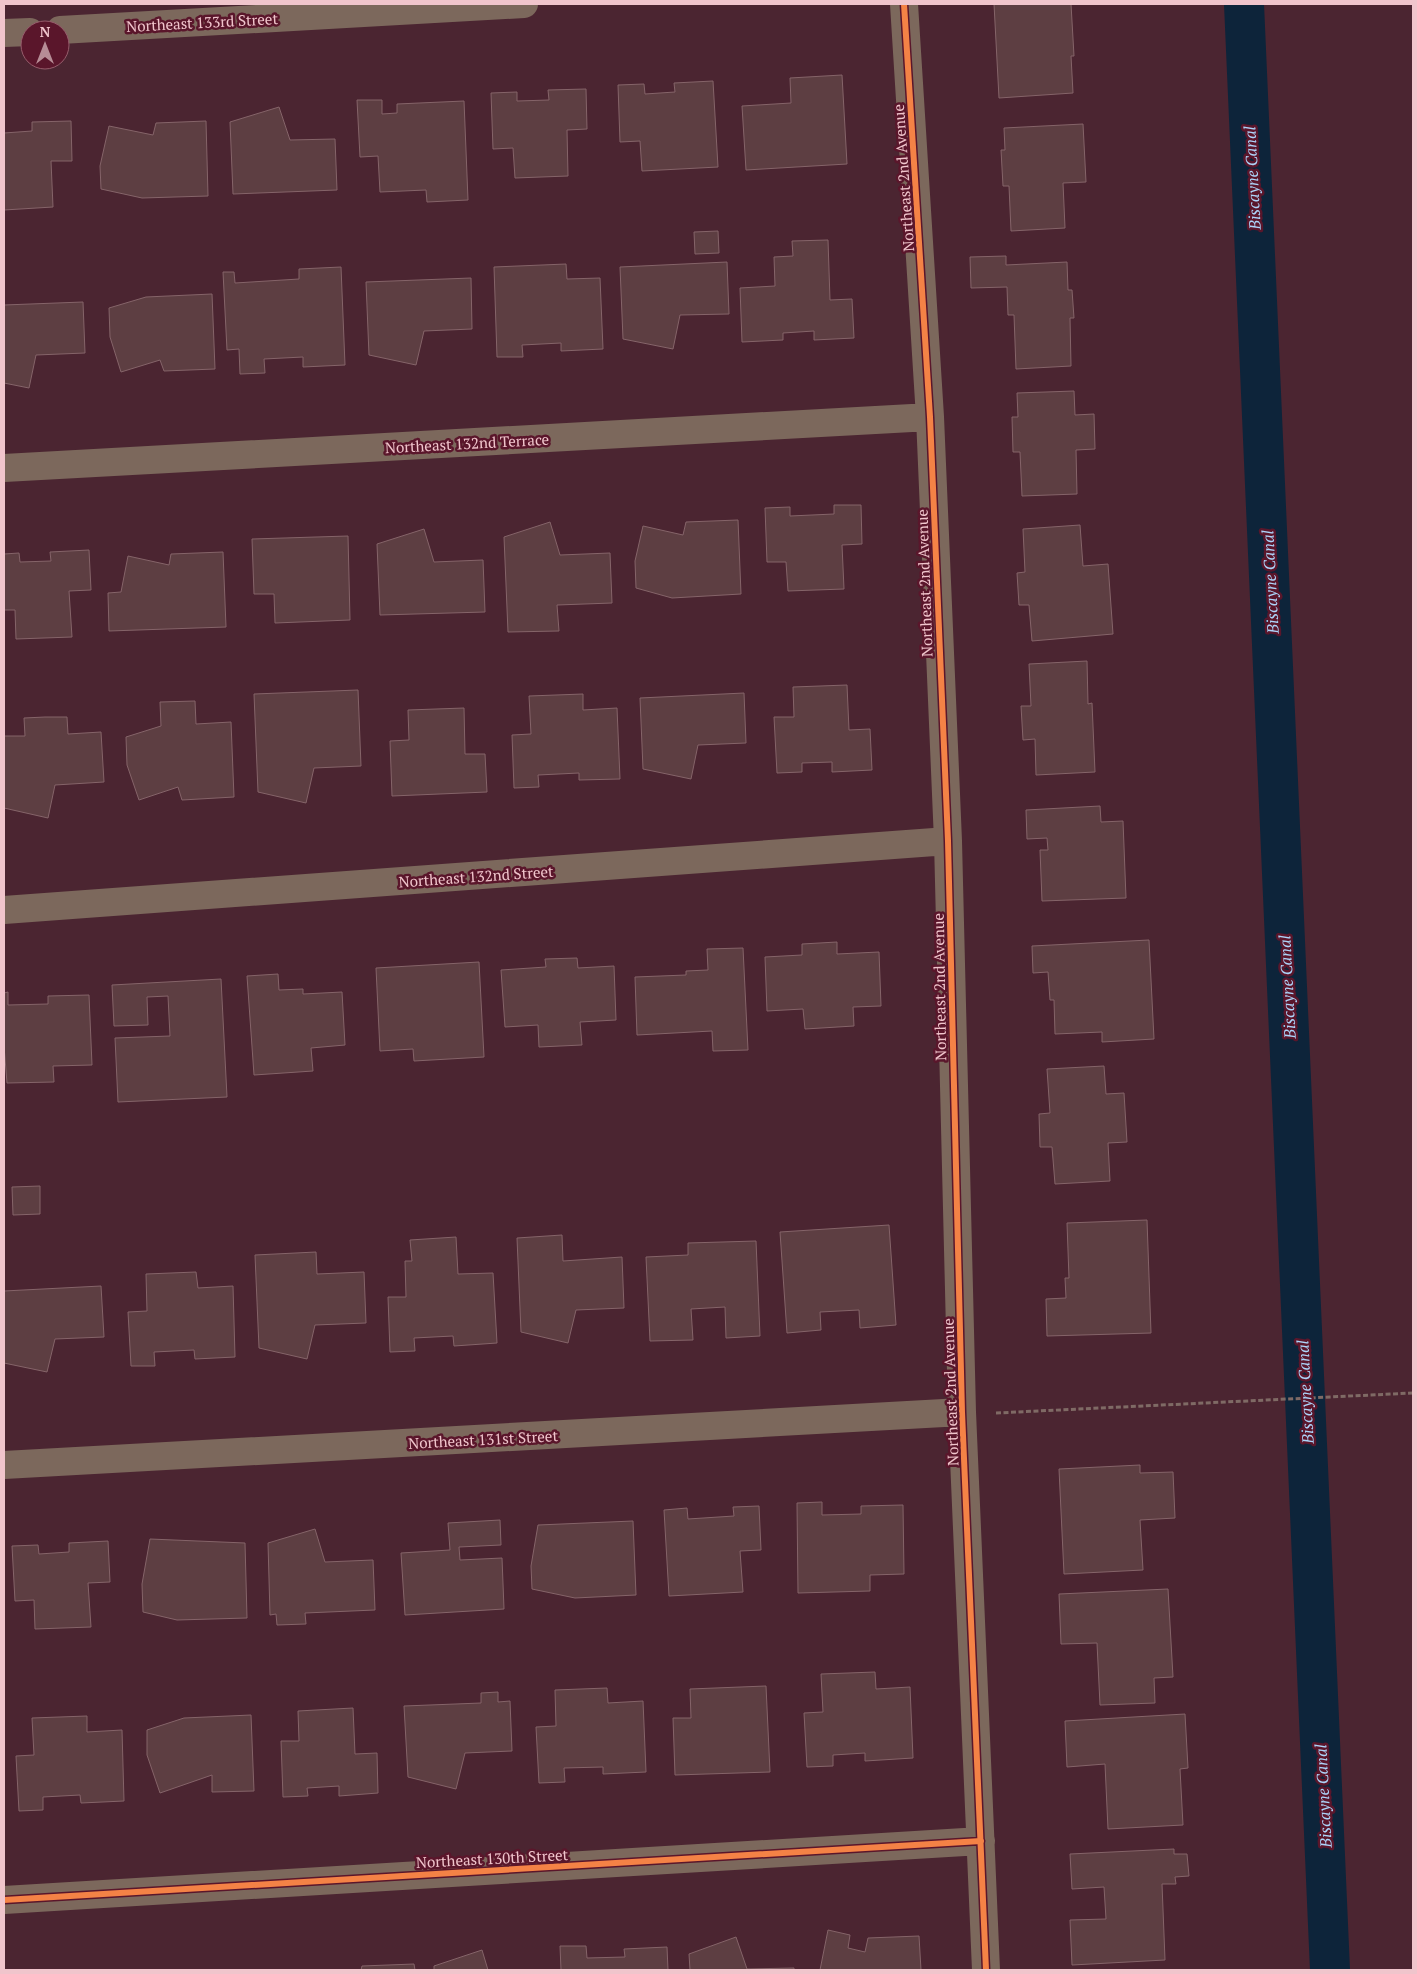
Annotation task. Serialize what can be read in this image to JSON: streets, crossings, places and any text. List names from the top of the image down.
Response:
{
  "streets": {
    "street": [
      "Northeast 133rd Street",
      "Northeast 2nd Avenue",
      "Northeast 132nd Terrace",
      "Northeast 132nd Street",
      "Northeast 131st Street",
      "Northeast 130th Street"
    ]
  },
  "crossings": [
    ["Northeast 2nd Avenue", "Northeast 132nd Terrace"],
    ["Northeast 2nd Avenue", "Northeast 132nd Street"],
    ["Northeast 2nd Avenue", "Northeast 131st Street"],
    ["Northeast 2nd Avenue", "Northeast 130th Street"]
  ],
  "water": ["Biscayne Canal"],
  "north": "top"
}
